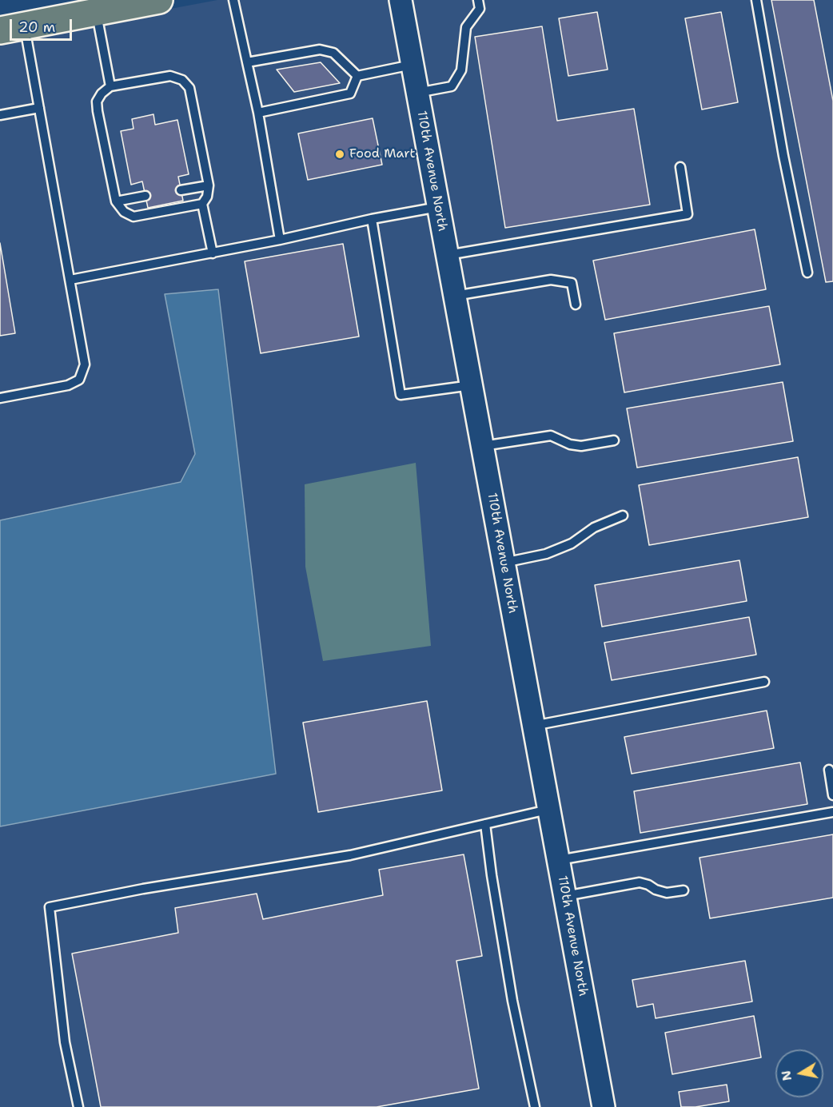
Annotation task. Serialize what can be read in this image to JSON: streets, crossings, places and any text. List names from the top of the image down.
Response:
{
  "streets": {
    "street": ["110th Avenue North"]
  },
  "places": ["Food Mart"],
  "scale_bar": "20 m",
  "north": "left"
}
